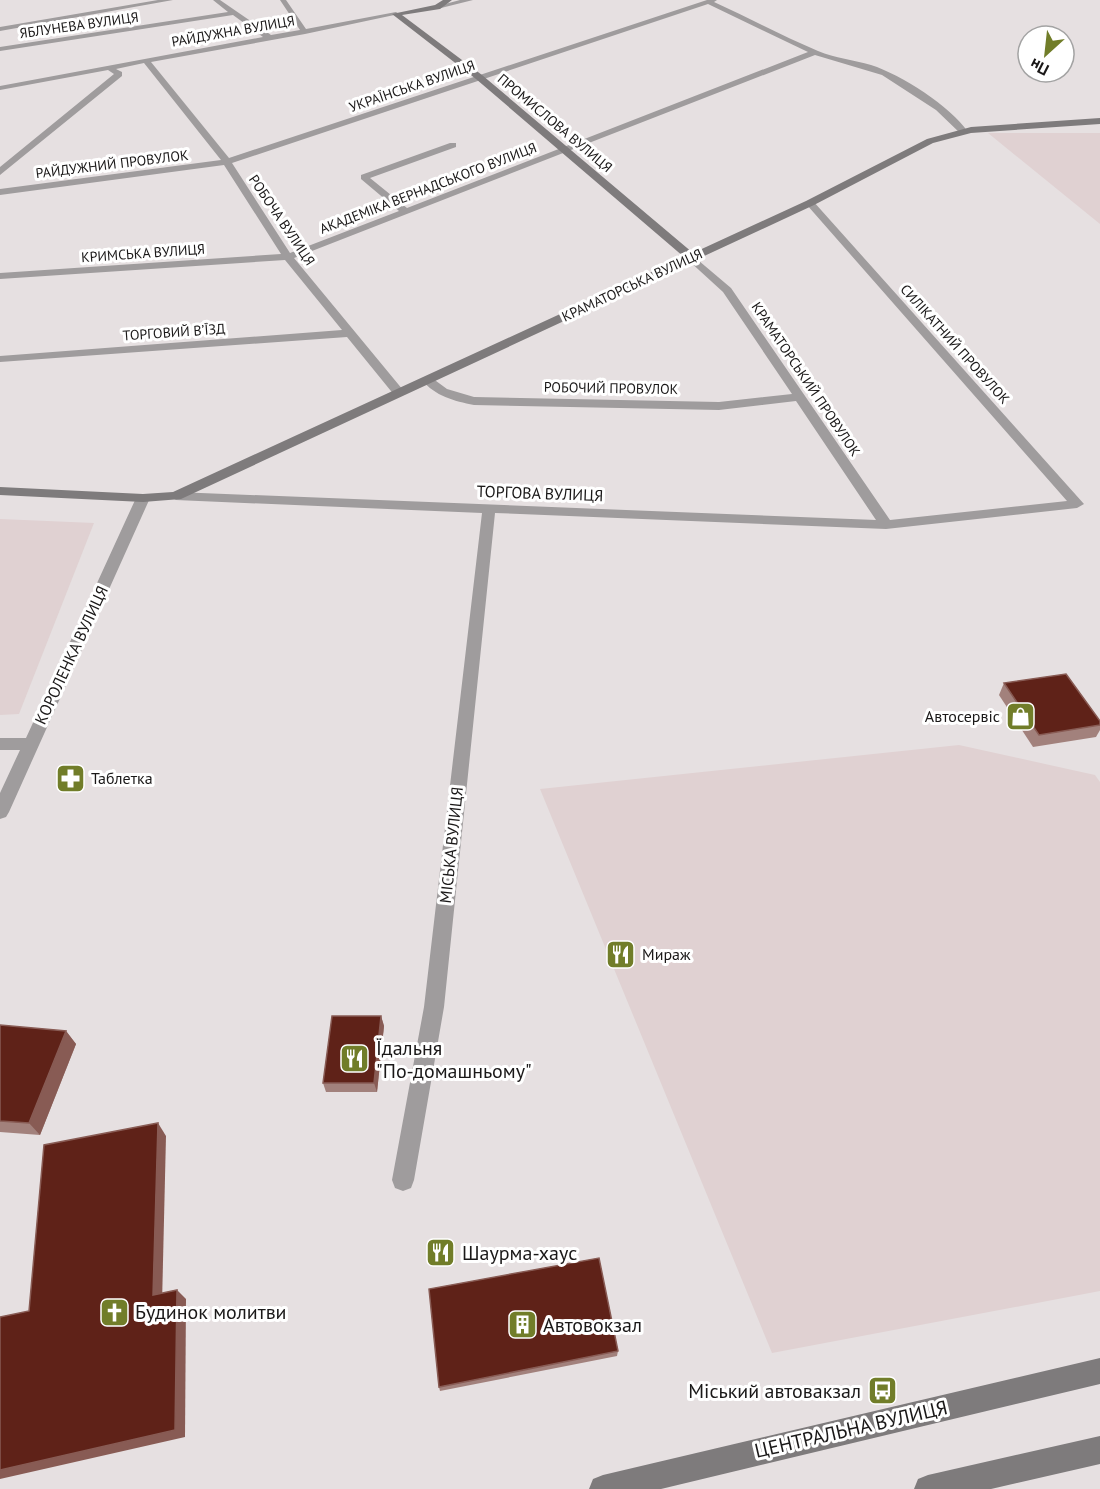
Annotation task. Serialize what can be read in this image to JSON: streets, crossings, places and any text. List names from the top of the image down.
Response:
{
  "streets": {
    "street": [
      "ЯБЛУНЕВА ВУЛИЦЯ",
      "РАЙДУЖНА ВУЛИЦЯ",
      "УКРАЇНСЬКА ВУЛИЦЯ",
      "ПРОМИСЛОВА ВУЛИЦЯ",
      "РАЙДУЖНИЙ ПРОВУЛОК",
      "АКАДЕМІКА ВЕРНАДСЬКОГО ВУЛИЦЯ",
      "РОБОЧА ВУЛИЦЯ",
      "КРИМСЬКА ВУЛИЦЯ",
      "КРАМАТОРСЬКА ВУЛИЦЯ",
      "ТОРГОВИЙ В’ЇЗД",
      "СИЛІКАТНИЙ ПРОВУЛОК",
      "КРАМАТОРСЬКИЙ ПРОВУЛОК",
      "РОБОЧИЙ ПРОВУЛОК",
      "ТОРГОВА ВУЛИЦЯ",
      "КОРОЛЕНКА ВУЛИЦЯ",
      "МІСЬКА ВУЛИЦЯ",
      "ЦЕНТРАЛЬНА ВУЛИЦЯ"
    ]
  },
  "crossings": [
    ["РАЙДУЖНА ВУЛИЦЯ", "ПРОМИСЛОВА ВУЛИЦЯ"],
    ["РАЙДУЖНА ВУЛИЦЯ", "РОБОЧА ВУЛИЦЯ"],
    ["УКРАЇНСЬКА ВУЛИЦЯ", "ПРОМИСЛОВА ВУЛИЦЯ"],
    ["УКРАЇНСЬКА ВУЛИЦЯ", "РАЙДУЖНИЙ ПРОВУЛОК"],
    ["УКРАЇНСЬКА ВУЛИЦЯ", "РОБОЧА ВУЛИЦЯ"],
    ["ПРОМИСЛОВА ВУЛИЦЯ", "АКАДЕМІКА ВЕРНАДСЬКОГО ВУЛИЦЯ"],
    ["ПРОМИСЛОВА ВУЛИЦЯ", "КРАМАТОРСЬКА ВУЛИЦЯ"],
    ["ПРОМИСЛОВА ВУЛИЦЯ", "КРАМАТОРСЬКИЙ ПРОВУЛОК"],
    ["РАЙДУЖНИЙ ПРОВУЛОК", "РОБОЧА ВУЛИЦЯ"],
    ["АКАДЕМІКА ВЕРНАДСЬКОГО ВУЛИЦЯ", "РОБОЧА ВУЛИЦЯ"],
    ["АКАДЕМІКА ВЕРНАДСЬКОГО ВУЛИЦЯ", "КРИМСЬКА ВУЛИЦЯ"],
    ["РОБОЧА ВУЛИЦЯ", "КРИМСЬКА ВУЛИЦЯ"],
    ["РОБОЧА ВУЛИЦЯ", "КРАМАТОРСЬКА ВУЛИЦЯ"],
    ["РОБОЧА ВУЛИЦЯ", "ТОРГОВИЙ В’ЇЗД"],
    ["КРАМАТОРСЬКА ВУЛИЦЯ", "СИЛІКАТНИЙ ПРОВУЛОК"],
    ["КРАМАТОРСЬКА ВУЛИЦЯ", "КРАМАТОРСЬКИЙ ПРОВУЛОК"],
    ["КРАМАТОРСЬКА ВУЛИЦЯ", "РОБОЧИЙ ПРОВУЛОК"],
    ["КРАМАТОРСЬКА ВУЛИЦЯ", "ТОРГОВА ВУЛИЦЯ"],
    ["СИЛІКАТНИЙ ПРОВУЛОК", "ТОРГОВА ВУЛИЦЯ"],
    ["КРАМАТОРСЬКИЙ ПРОВУЛОК", "РОБОЧИЙ ПРОВУЛОК"],
    ["КРАМАТОРСЬКИЙ ПРОВУЛОК", "ТОРГОВА ВУЛИЦЯ"],
    ["ТОРГОВА ВУЛИЦЯ", "КОРОЛЕНКА ВУЛИЦЯ"],
    ["ТОРГОВА ВУЛИЦЯ", "МІСЬКА ВУЛИЦЯ"]
  ],
  "places": {
    "shop": ["Автосервіс"],
    "pharmacy": ["Таблетка"],
    "restaurant": ["Мираж", "Їдальня \"По-домашньому\"", "Шаурма-хаус"],
    "church": ["Будинок молитви"],
    "building": ["Автовокзал"],
    "bus stop": ["Міський автовакзал"]
  },
  "north": "bottom left"
}
